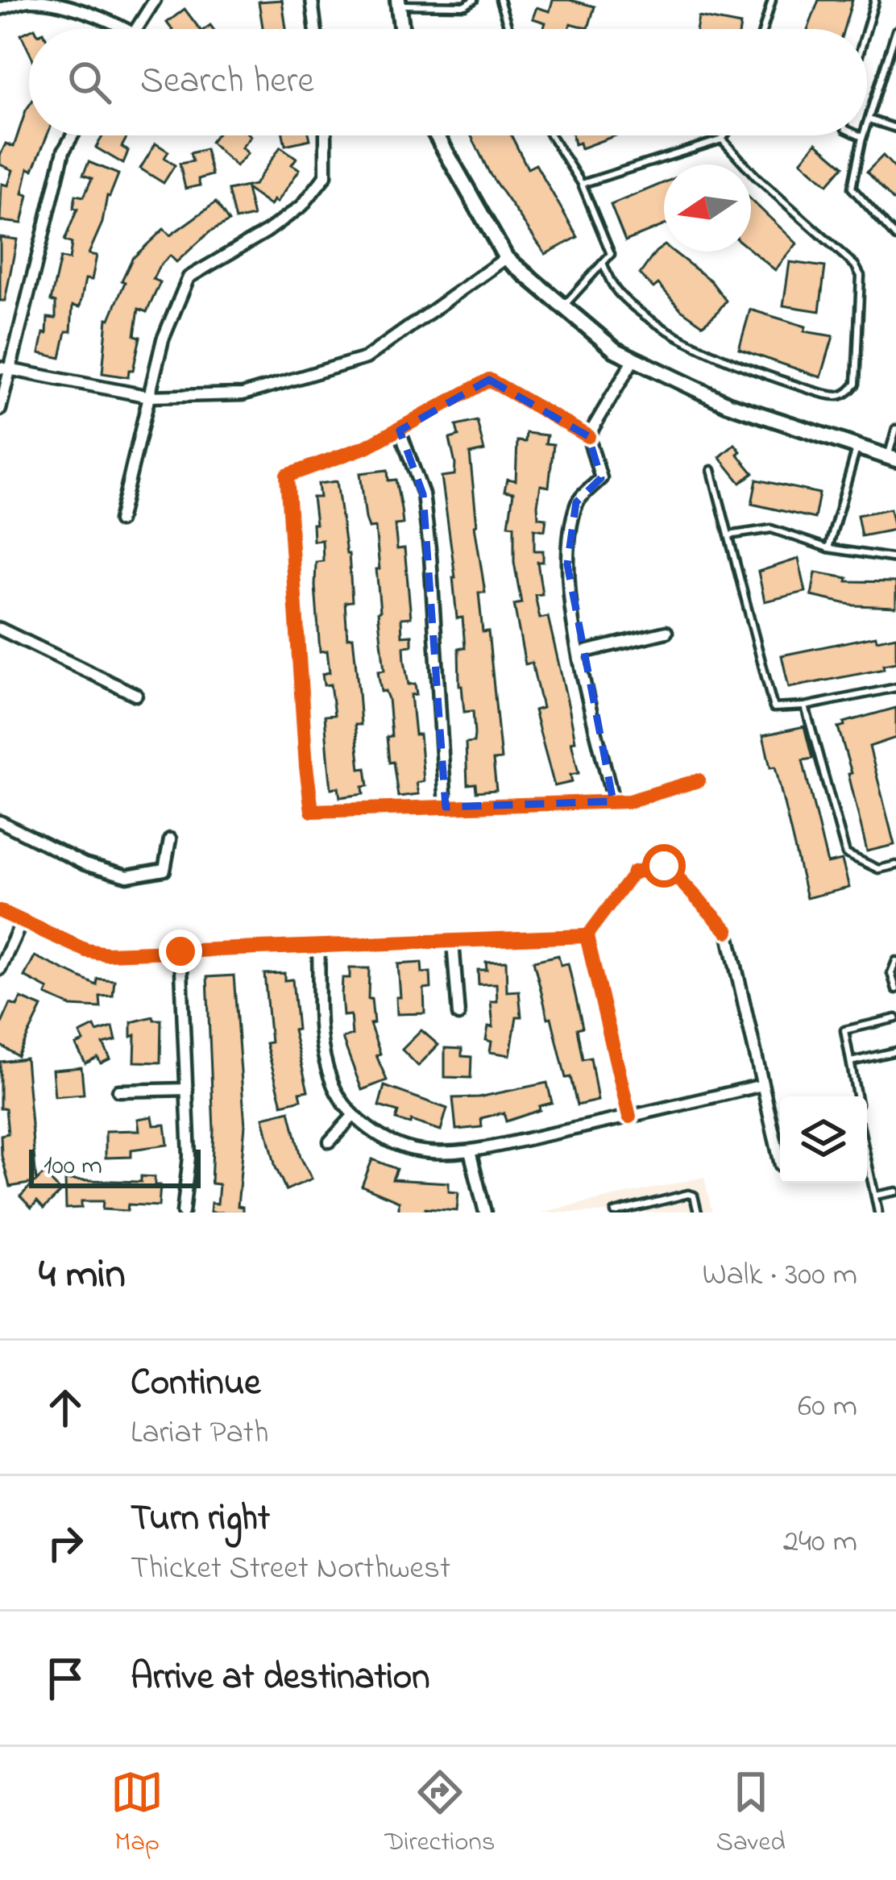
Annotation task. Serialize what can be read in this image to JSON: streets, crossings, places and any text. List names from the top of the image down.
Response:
{
  "scale_bar": "100 m",
  "north": "left",
  "page": {
    "search": "Search here",
    "scale": "100 m",
    "heading": ["4 min", "Walk · 300 m"],
    "list": [
      ["Continue", "Lariat Path", "60 m"],
      ["Turn right", "Thicket Street Northwest", "240 m"],
      "Arrive at destination"
    ],
    "nav": ["Map", "Directions", "Saved"]
  }
}
